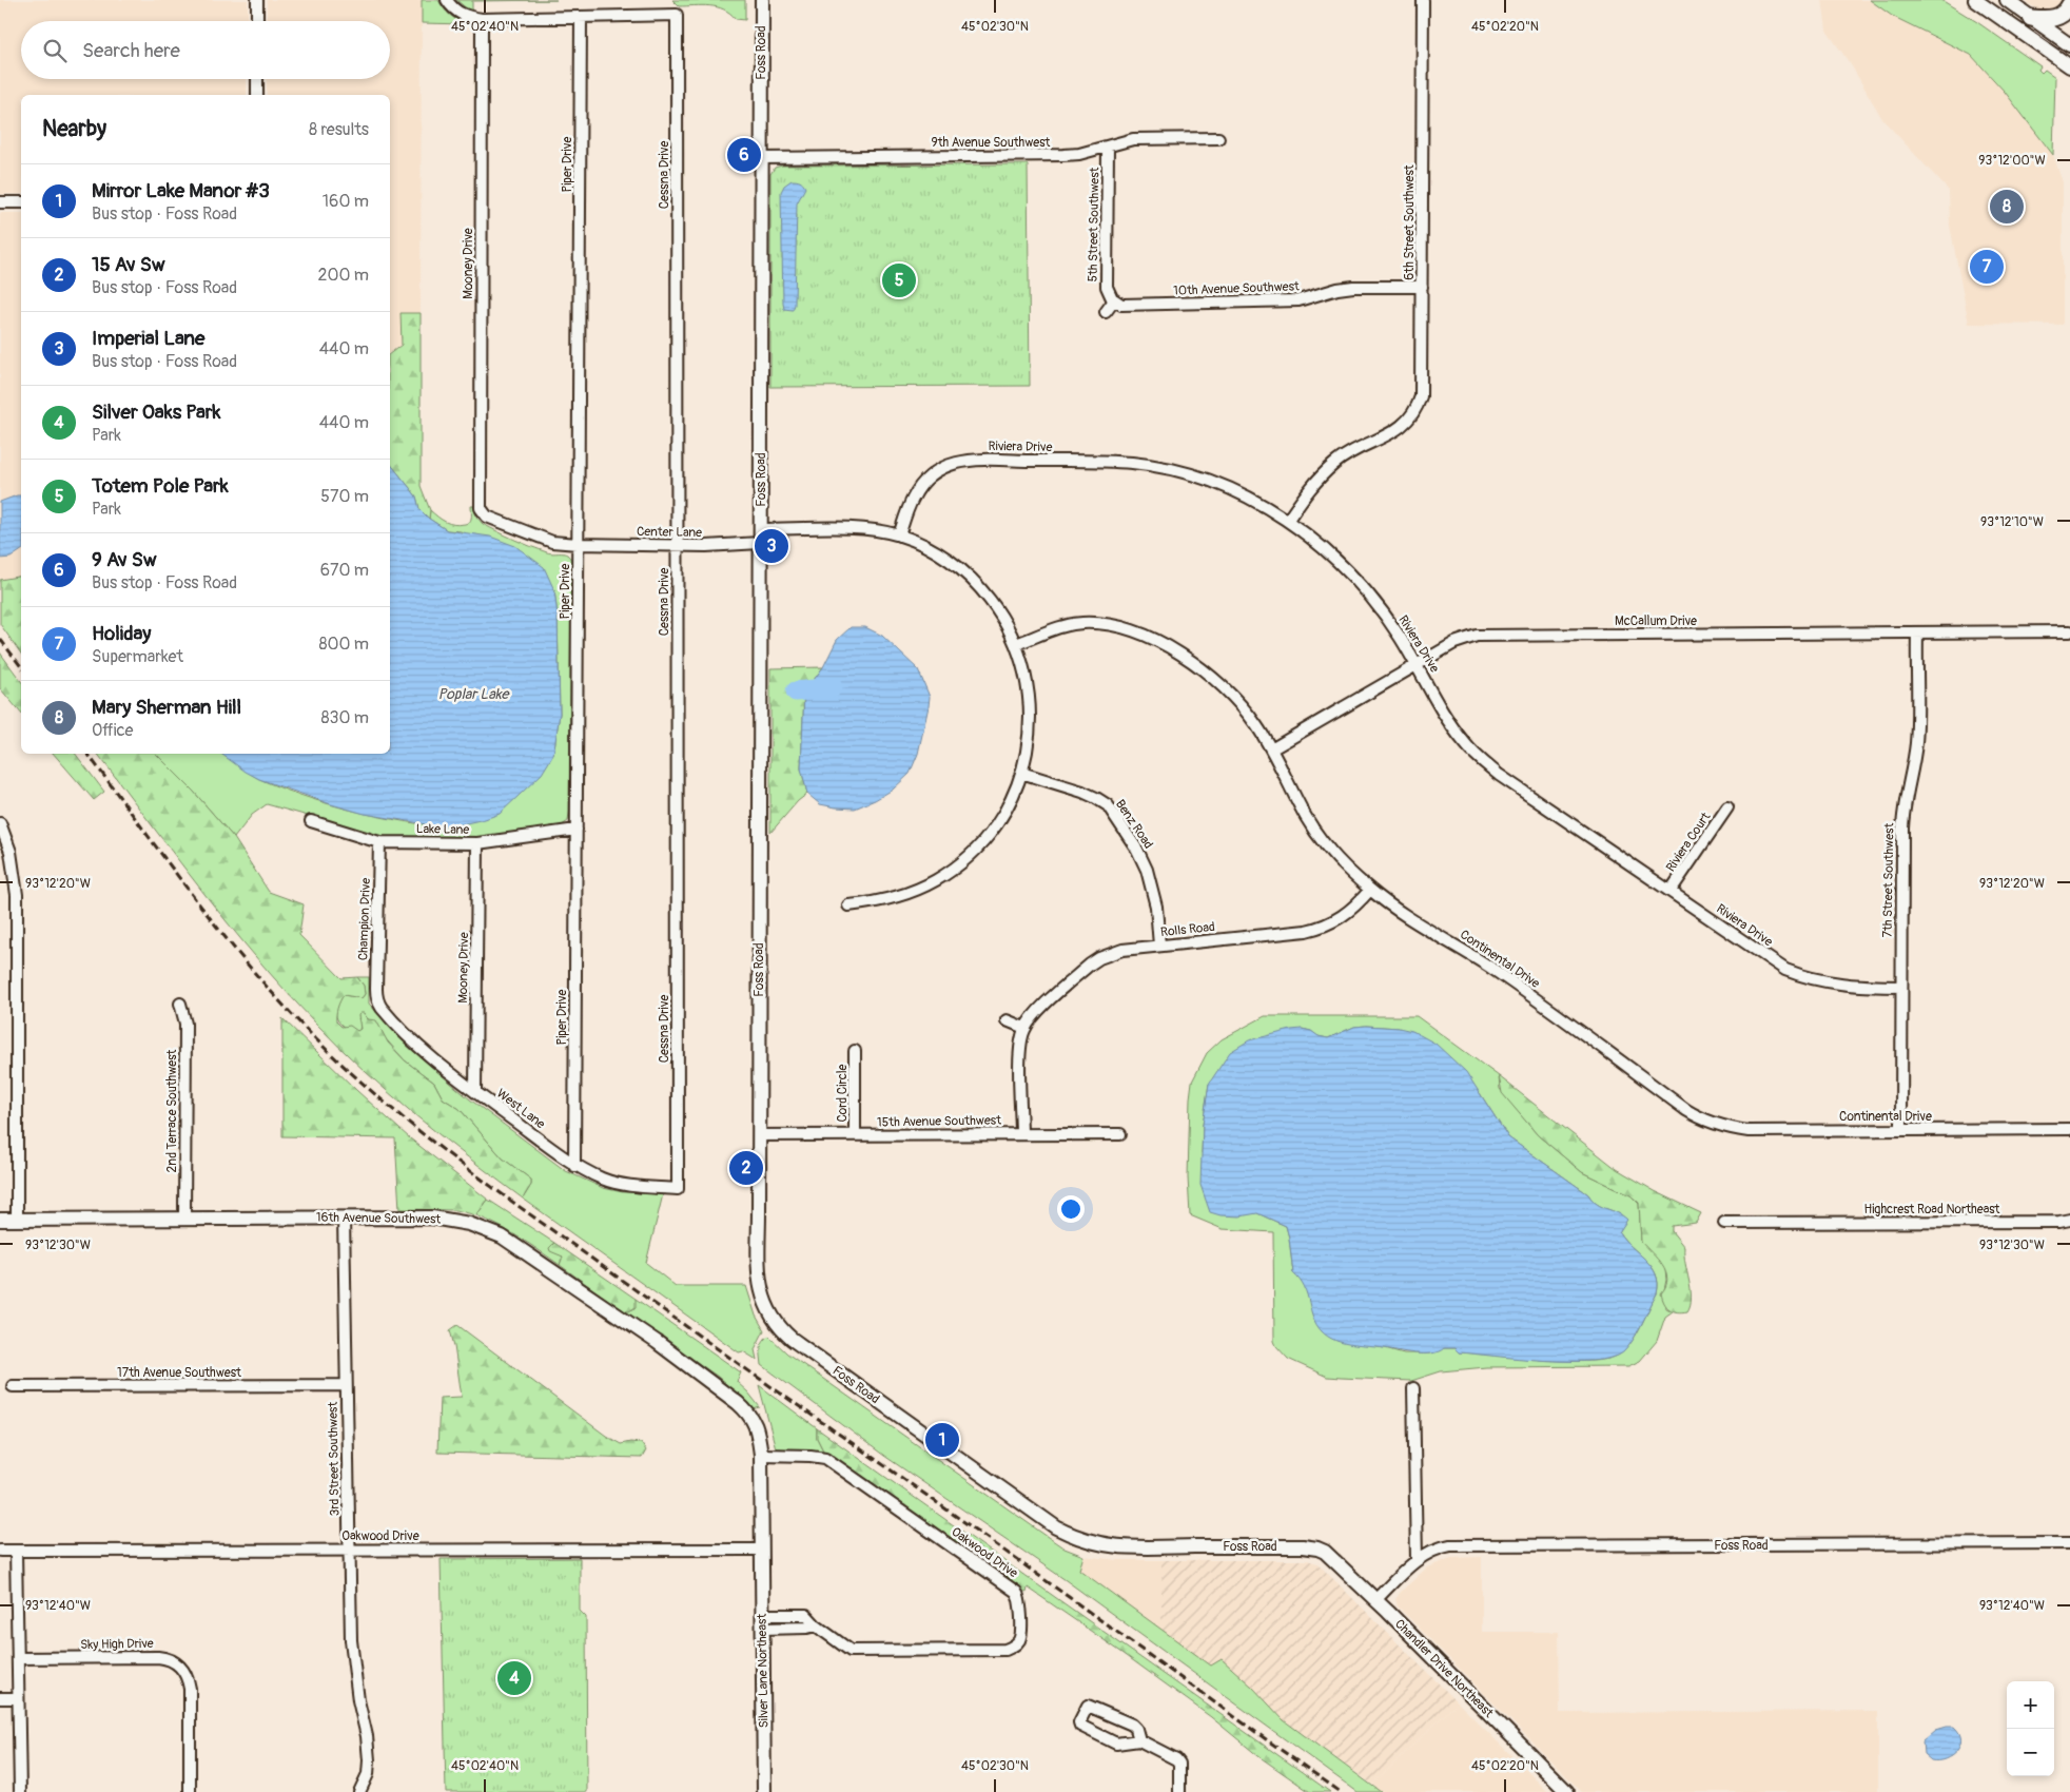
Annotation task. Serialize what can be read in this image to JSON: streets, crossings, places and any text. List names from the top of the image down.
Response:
{
  "streets": {
    "street": [
      "Foss Road",
      "9th Avenue Southwest",
      "Piper Drive",
      "Cessna Drive",
      "6th Street Southwest",
      "5th Street Southwest",
      "Mooney Drive",
      "10th Avenue Southwest",
      "Riviera Drive",
      "Center Lane",
      "McCallum Drive",
      "Benz Road",
      "Lake Lane",
      "Riviera Court",
      "7th Street Southwest",
      "Champion Drive",
      "Rolls Road",
      "Continental Drive",
      "Cord Circle",
      "West Lane",
      "2nd Terrace Southwest",
      "15th Avenue Southwest",
      "Highcrest Road Northeast",
      "16th Avenue Southwest",
      "17th Avenue Southwest",
      "3rd Street Southwest",
      "Oakwood Drive",
      "Sky High Drive",
      "Chandler Drive Northeast",
      "Silver Lane Northeast"
    ]
  },
  "crossings": [
    ["Foss Road", "9th Avenue Southwest"],
    ["Foss Road", "Center Lane"],
    ["Foss Road", "15th Avenue Southwest"],
    ["Foss Road", "Chandler Drive Northeast"],
    ["9th Avenue Southwest", "5th Street Southwest"],
    ["Piper Drive", "Cessna Drive"],
    ["Piper Drive", "Center Lane"],
    ["Piper Drive", "Lake Lane"],
    ["Piper Drive", "West Lane"],
    ["Cessna Drive", "Center Lane"],
    ["Cessna Drive", "West Lane"],
    ["6th Street Southwest", "10th Avenue Southwest"],
    ["6th Street Southwest", "Riviera Drive"],
    ["5th Street Southwest", "10th Avenue Southwest"],
    ["Mooney Drive", "Center Lane"],
    ["Mooney Drive", "Lake Lane"],
    ["Mooney Drive", "West Lane"],
    ["Riviera Drive", "McCallum Drive"],
    ["Riviera Drive", "Riviera Court"],
    ["Riviera Drive", "7th Street Southwest"],
    ["McCallum Drive", "7th Street Southwest"],
    ["McCallum Drive", "Continental Drive"],
    ["Benz Road", "Rolls Road"],
    ["Lake Lane", "Champion Drive"],
    ["7th Street Southwest", "Continental Drive"],
    ["Champion Drive", "West Lane"],
    ["Rolls Road", "Continental Drive"],
    ["Cord Circle", "15th Avenue Southwest"],
    ["2nd Terrace Southwest", "16th Avenue Southwest"],
    ["16th Avenue Southwest", "3rd Street Southwest"],
    ["16th Avenue Southwest", "Oakwood Drive"],
    ["16th Avenue Southwest", "Silver Lane Northeast"],
    ["17th Avenue Southwest", "3rd Street Southwest"],
    ["3rd Street Southwest", "Oakwood Drive"],
    ["Oakwood Drive", "Silver Lane Northeast"]
  ],
  "water": ["Poplar Lake"],
  "page": {
    "search": "Search here",
    "heading": ["Nearby", "8 results"],
    "pins": [
      "6",
      "8",
      "7",
      "5",
      "3",
      "2",
      "1",
      "4"
    ],
    "list": [
      {
        "mark": "1",
        "name": "Mirror Lake Manor #3",
        "note": "Bus stop · Foss Road",
        "value": "160 m"
      },
      {
        "mark": "2",
        "name": "15 Av Sw",
        "note": "Bus stop · Foss Road",
        "value": "200 m"
      },
      {
        "mark": "3",
        "name": "Imperial Lane",
        "note": "Bus stop · Foss Road",
        "value": "440 m"
      },
      {
        "mark": "4",
        "name": "Silver Oaks Park",
        "note": "Park",
        "value": "440 m"
      },
      {
        "mark": "5",
        "name": "Totem Pole Park",
        "note": "Park",
        "value": "570 m"
      },
      {
        "mark": "6",
        "name": "9 Av Sw",
        "note": "Bus stop · Foss Road",
        "value": "670 m"
      },
      {
        "mark": "7",
        "name": "Holiday",
        "note": "Supermarket",
        "value": "800 m"
      },
      {
        "mark": "8",
        "name": "Mary Sherman Hill",
        "note": "Office",
        "value": "830 m"
      }
    ],
    "map_buttons": ["+", "−"]
  },
  "coordinates": [
    "45°02'40\"N",
    "45°02'30\"N",
    "45°02'20\"N",
    "93°12'00\"W",
    "93°12'10\"W",
    "93°12'20\"W",
    "93°12'30\"W",
    "93°12'40\"W"
  ]
}
